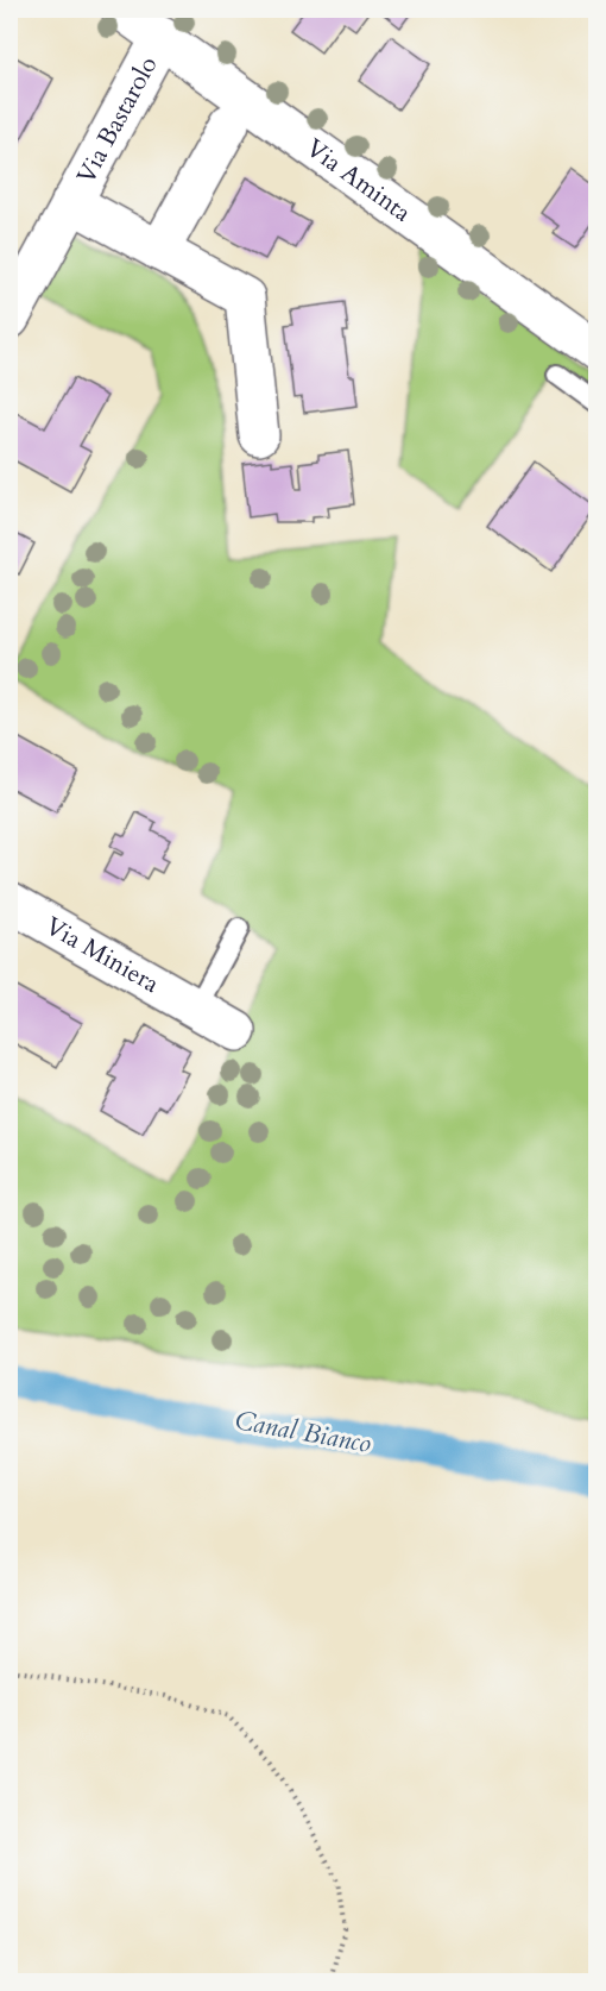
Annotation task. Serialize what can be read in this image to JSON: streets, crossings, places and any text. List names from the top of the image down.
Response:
{
  "streets": {
    "street": ["Via Bastarolo", "Via Aminta", "Via Miniera"]
  },
  "crossings": [
    ["Via Bastarolo", "Via Aminta"]
  ],
  "water": ["Canal Bianco"]
}
